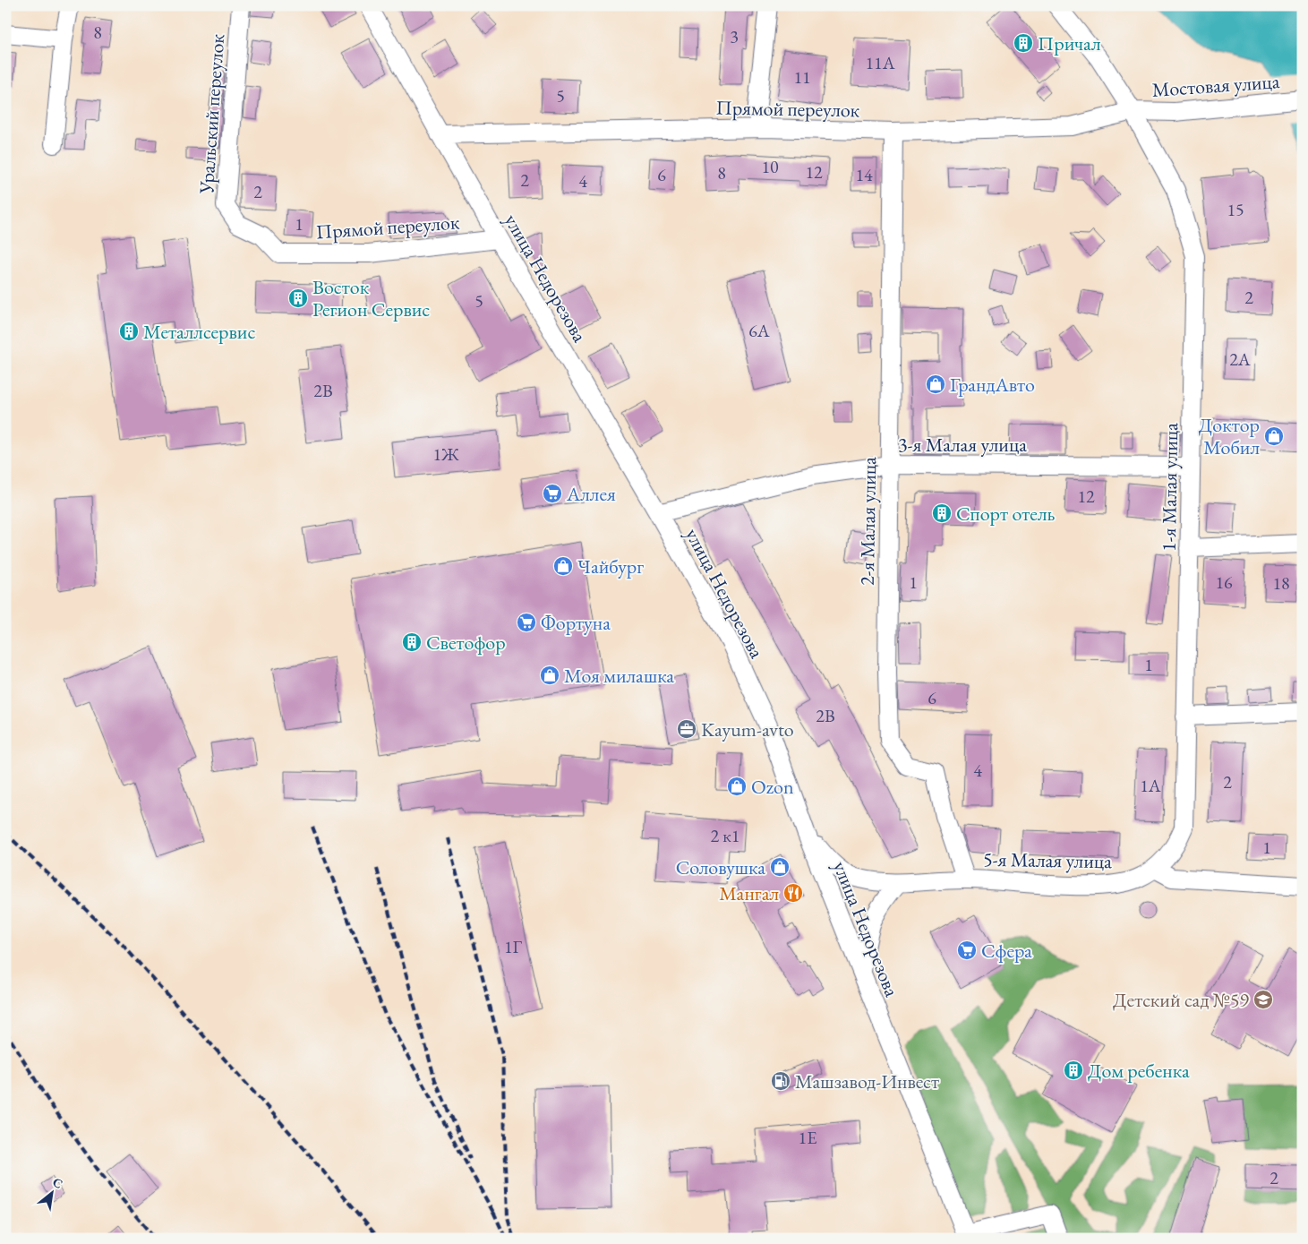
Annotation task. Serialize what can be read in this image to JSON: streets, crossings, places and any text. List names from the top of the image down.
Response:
{
  "streets": {
    "street": [
      "Мостовая улица",
      "Прямой переулок",
      "Уральский переулок",
      "улица Недорезова",
      "3-я Малая улица",
      "1-я Малая улица",
      "2-я Малая улица",
      "5-я Малая улица"
    ]
  },
  "crossings": [
    ["Мостовая улица", "Прямой переулок"],
    ["Мостовая улица", "1-я Малая улица"],
    ["Прямой переулок", "Уральский переулок"],
    ["Прямой переулок", "улица Недорезова"],
    ["Прямой переулок", "1-я Малая улица"],
    ["Прямой переулок", "2-я Малая улица"],
    ["улица Недорезова", "3-я Малая улица"],
    ["улица Недорезова", "5-я Малая улица"],
    ["3-я Малая улица", "1-я Малая улица"],
    ["3-я Малая улица", "2-я Малая улица"],
    ["1-я Малая улица", "5-я Малая улица"],
    ["2-я Малая улица", "5-я Малая улица"]
  ],
  "places": {
    "building": [
      "Причал",
      "Восток Регион Сервис",
      "Металлсервис",
      "Спорт отель",
      "Светофор",
      "Дом ребенка"
    ],
    "shop": [
      "ГрандАвто",
      "Доктор Мобил",
      "Чайбург",
      "Моя милашка",
      "Ozon",
      "Соловушка"
    ],
    "supermarket": ["Аллея", "Фортуна", "Сфера"],
    "office": ["Kayum-avto"],
    "restaurant": ["Мангал"],
    "school or university": ["Детский сад №59"],
    "fuel station": ["Машзавод-Инвест"]
  },
  "house_numbers": [
    "8",
    "3",
    "11А",
    "11",
    "5",
    "10",
    "12",
    "8",
    "6",
    "14",
    "2",
    "4",
    "2",
    "15",
    "1",
    "2",
    "5",
    "6А",
    "2А",
    "2В",
    "1Ж",
    "12",
    "1",
    "16",
    "18",
    "1",
    "6",
    "2В",
    "4",
    "2",
    "1А",
    "2 к1",
    "1",
    "1Г",
    "1Е",
    "2"
  ],
  "north": "top right"
}
